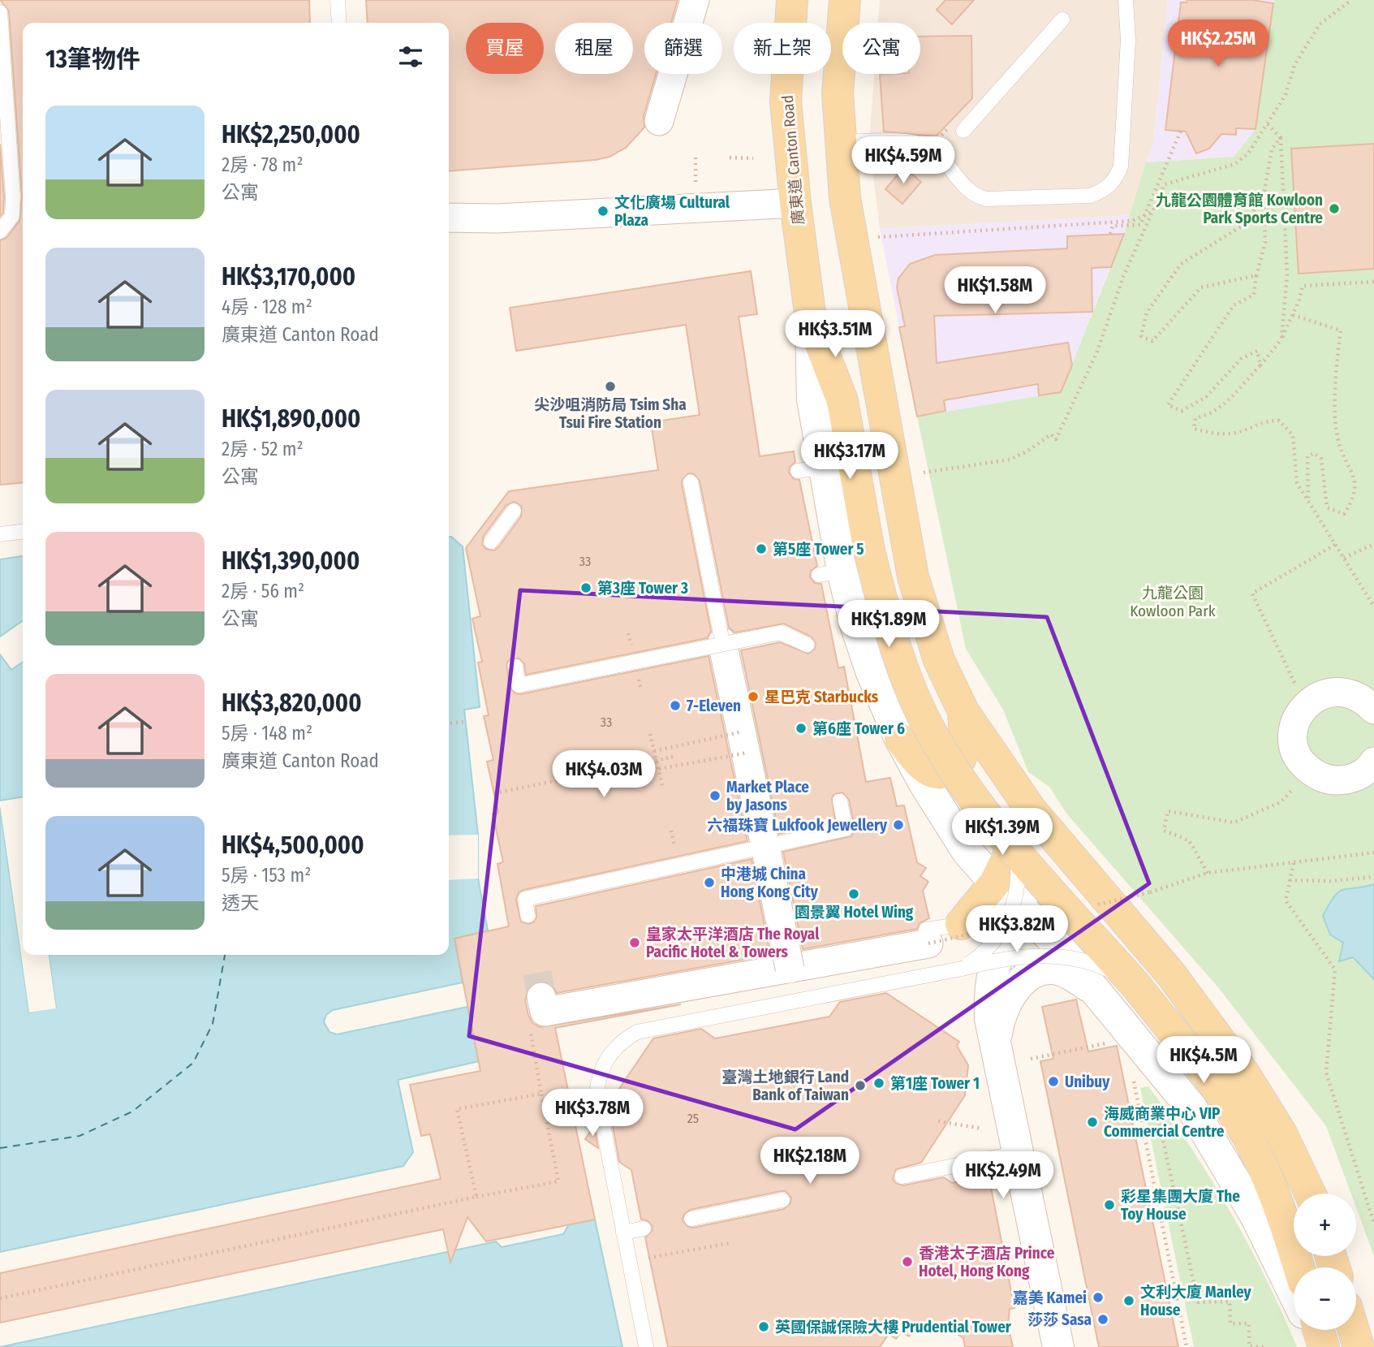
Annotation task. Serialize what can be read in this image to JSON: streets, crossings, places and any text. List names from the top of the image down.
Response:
{
  "streets": {
    "main road": ["廣東道 Canton Road"]
  },
  "parks": ["九龍公園 Kowloon Park"],
  "places": [
    "九龍公園體育館 Kowloon Park Sports Centre",
    "文化廣場 Cultural Plaza",
    "尖沙咀消防局 Tsim Sha Tsui Fire Station",
    "第5座 Tower 5",
    "第3座 Tower 3",
    "星巴克 Starbucks",
    "7-Eleven",
    "第6座 Tower 6",
    "Market Place by Jasons",
    "六福珠寶 Lukfook Jewellery",
    "中港城 China Hong Kong City",
    "園景翼 Hotel Wing",
    "皇家太平洋酒店 The Royal Pacific Hotel & Towers",
    "Unibuy",
    "第1座 Tower 1",
    "臺灣土地銀行 Land Bank of Taiwan",
    "海威商業中心 VIP Commercial Centre",
    "彩星集團大廈 The Toy House",
    "香港太子酒店 Prince Hotel, Hong Kong",
    "嘉美 Kamei",
    "文利大廈 Manley House",
    "莎莎 Sasa",
    "英國保誠保險大樓 Prudential Tower"
  ],
  "house_numbers": ["33", "33", "25"],
  "page": {
    "price": [
      "HK$2.25M",
      "HK$4.59M",
      "HK$1.58M",
      "HK$3.51M",
      "HK$3.17M",
      "HK$1.89M",
      "HK$4.03M",
      "HK$1.39M",
      "HK$3.82M",
      "HK$4.5M",
      "HK$3.78M",
      "HK$2.18M",
      "HK$2.49M"
    ],
    "chip": [
      "買屋",
      "租屋",
      "篩選",
      "新上架",
      "公寓"
    ],
    "heading": "13筆物件",
    "list": [
      {
        "name": "HK$2,250,000",
        "note": "2房 · 78 m² · 公寓"
      },
      {
        "name": "HK$3,170,000",
        "note": "4房 · 128 m² · 廣東道 Canton Road"
      },
      {
        "name": "HK$1,890,000",
        "note": "2房 · 52 m² · 公寓"
      },
      {
        "name": "HK$1,390,000",
        "note": "2房 · 56 m² · 公寓"
      },
      {
        "name": "HK$3,820,000",
        "note": "5房 · 148 m² · 廣東道 Canton Road"
      },
      {
        "name": "HK$4,500,000",
        "note": "5房 · 153 m² · 透天"
      }
    ],
    "map_buttons": ["+", "−"]
  }
}
